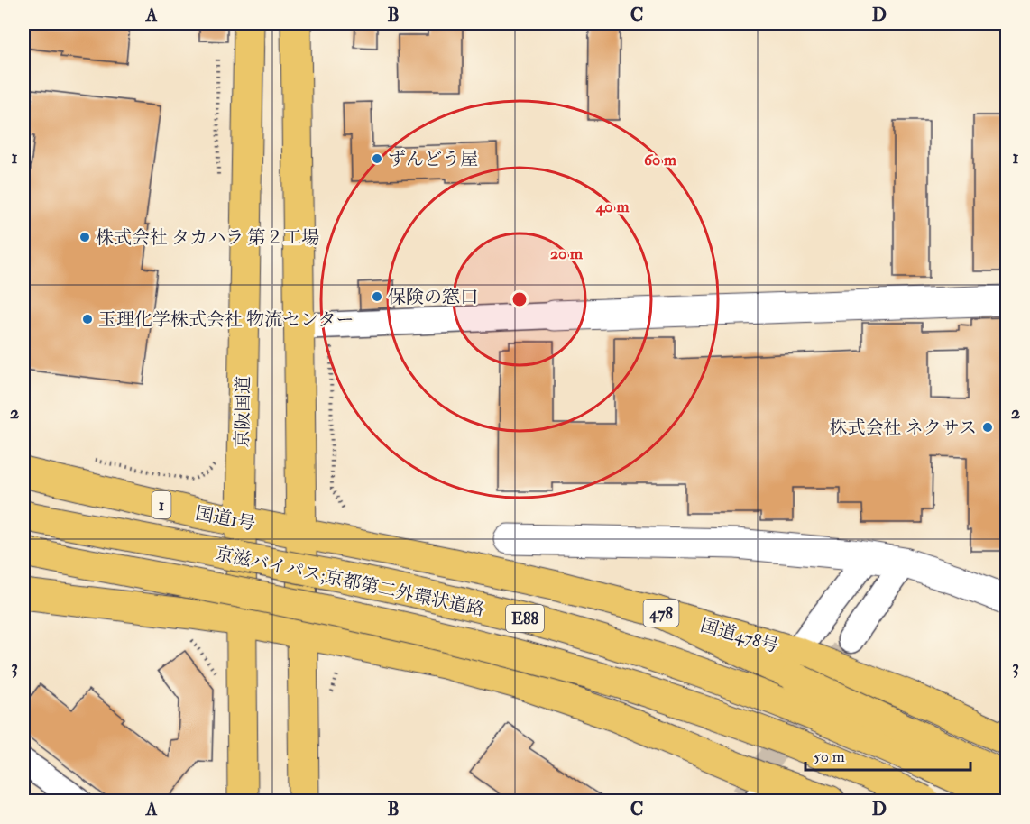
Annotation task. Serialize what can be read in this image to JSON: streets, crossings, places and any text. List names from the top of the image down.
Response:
{
  "streets": {
    "highway": [
      "京阪国道",
      "1",
      "国道1号",
      "京滋バイパス;京都第二外環状道路",
      "478",
      "E88",
      "国道478号"
    ]
  },
  "crossings": [
    ["京阪国道", "国道1号"],
    ["国道1号", "478"],
    ["478", "国道478号"]
  ],
  "places": [
    "ずんどう屋",
    "株式会社 タカハラ 第２工場",
    "保険の窓口",
    "玉理化学株式会社 物流センター",
    "株式会社 ネクサス"
  ],
  "scale_bar": "50 m",
  "grid": {
    "columns": [
      "A",
      "B",
      "C",
      "D"
    ],
    "rows": ["1", "2", "3"]
  },
  "rings": ["60 m", "40 m", "20 m"]
}
